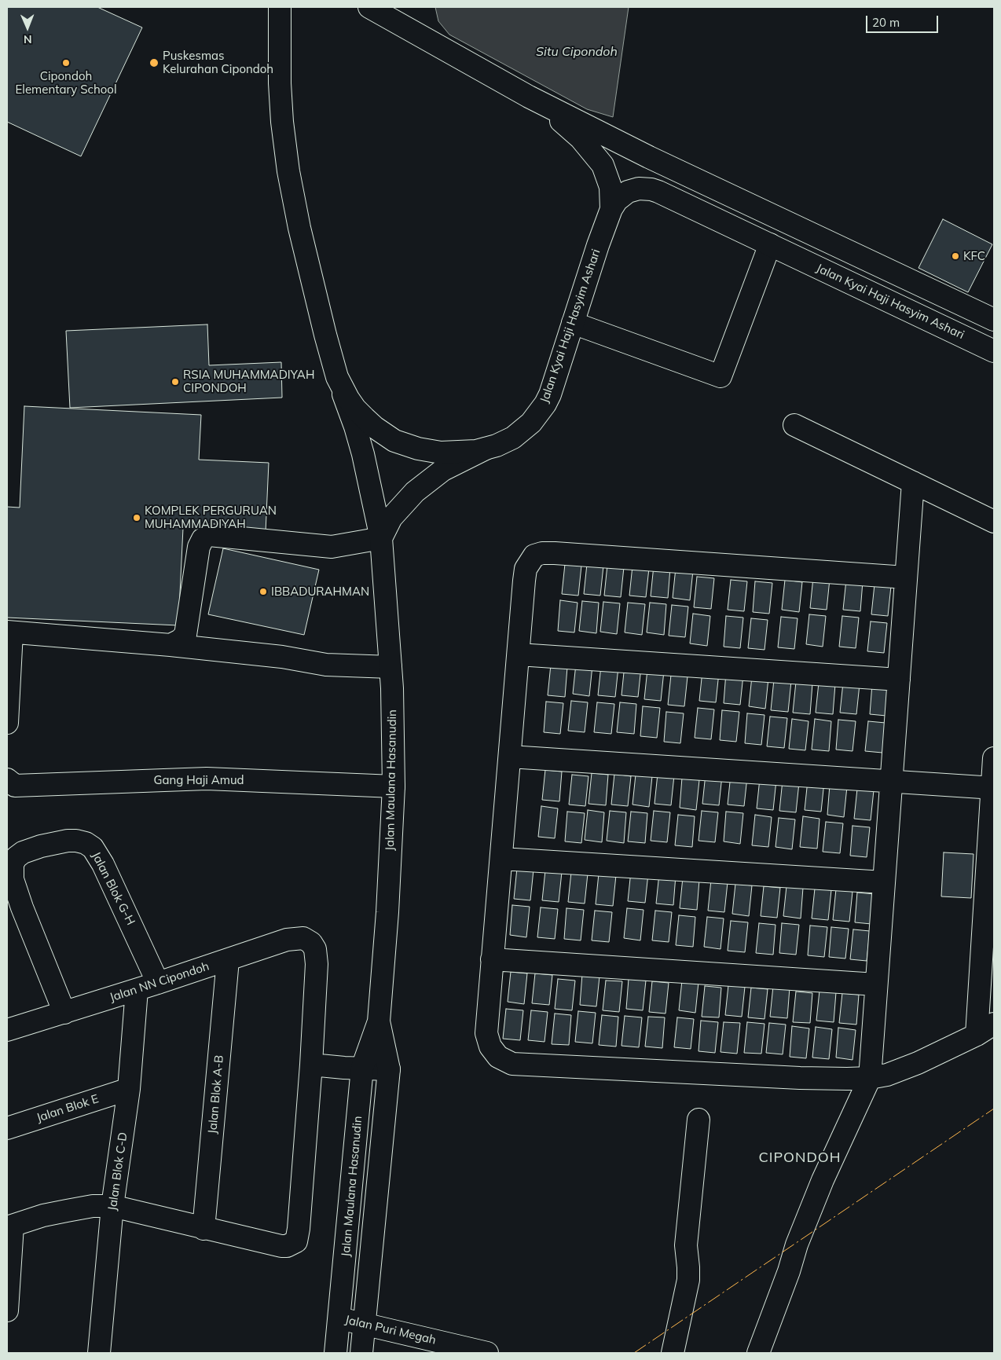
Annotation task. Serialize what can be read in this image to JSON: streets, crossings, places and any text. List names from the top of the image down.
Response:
{
  "streets": {
    "street": [
      "Jalan Kyai Haji Hasyim Ashari",
      "Gang Haji Amud",
      "Jalan Maulana Hasanudin",
      "Jalan Blok G-H",
      "Jalan NN Cipondoh",
      "Jalan Blok A-B",
      "Jalan Blok E",
      "Jalan Blok C-D",
      "Jalan Puri Megah"
    ]
  },
  "crossings": [
    ["Jalan Kyai Haji Hasyim Ashari", "Jalan Maulana Hasanudin"],
    ["Gang Haji Amud", "Jalan Maulana Hasanudin"],
    ["Jalan Maulana Hasanudin", "Jalan Puri Megah"],
    ["Jalan Blok G-H", "Jalan NN Cipondoh"],
    ["Jalan NN Cipondoh", "Jalan Blok A-B"],
    ["Jalan NN Cipondoh", "Jalan Blok C-D"],
    ["Jalan Blok E", "Jalan Blok C-D"]
  ],
  "districts": ["CIPONDOH"],
  "water": ["Situ Cipondoh"],
  "places": [
    "Cipondoh Elementary School",
    "Puskesmas Kelurahan Cipondoh",
    "KFC",
    "RSIA MUHAMMADIYAH CIPONDOH",
    "KOMPLEK PERGURUAN MUHAMMADIYAH",
    "IBBADURAHMAN"
  ],
  "scale_bar": "20 m",
  "north": "bottom"
}
